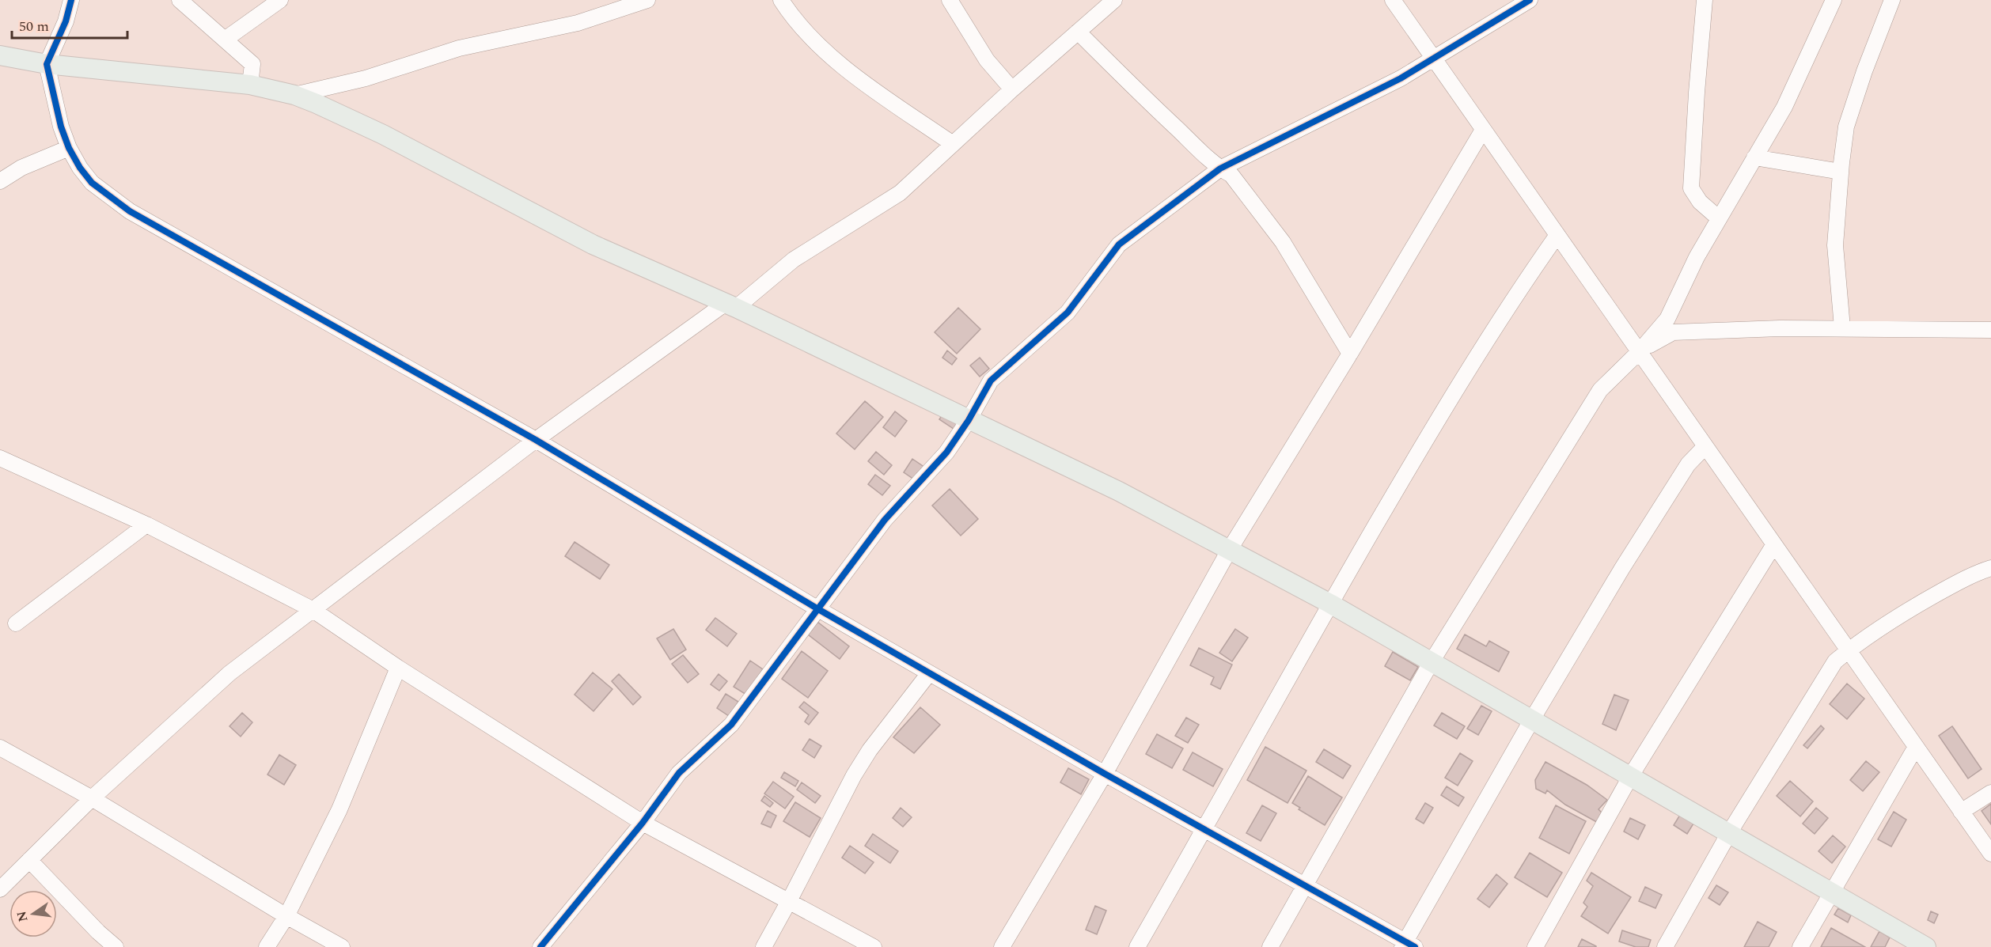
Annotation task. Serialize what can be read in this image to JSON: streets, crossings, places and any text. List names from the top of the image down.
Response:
{
  "scale_bar": "50 m",
  "north": "left"
}
